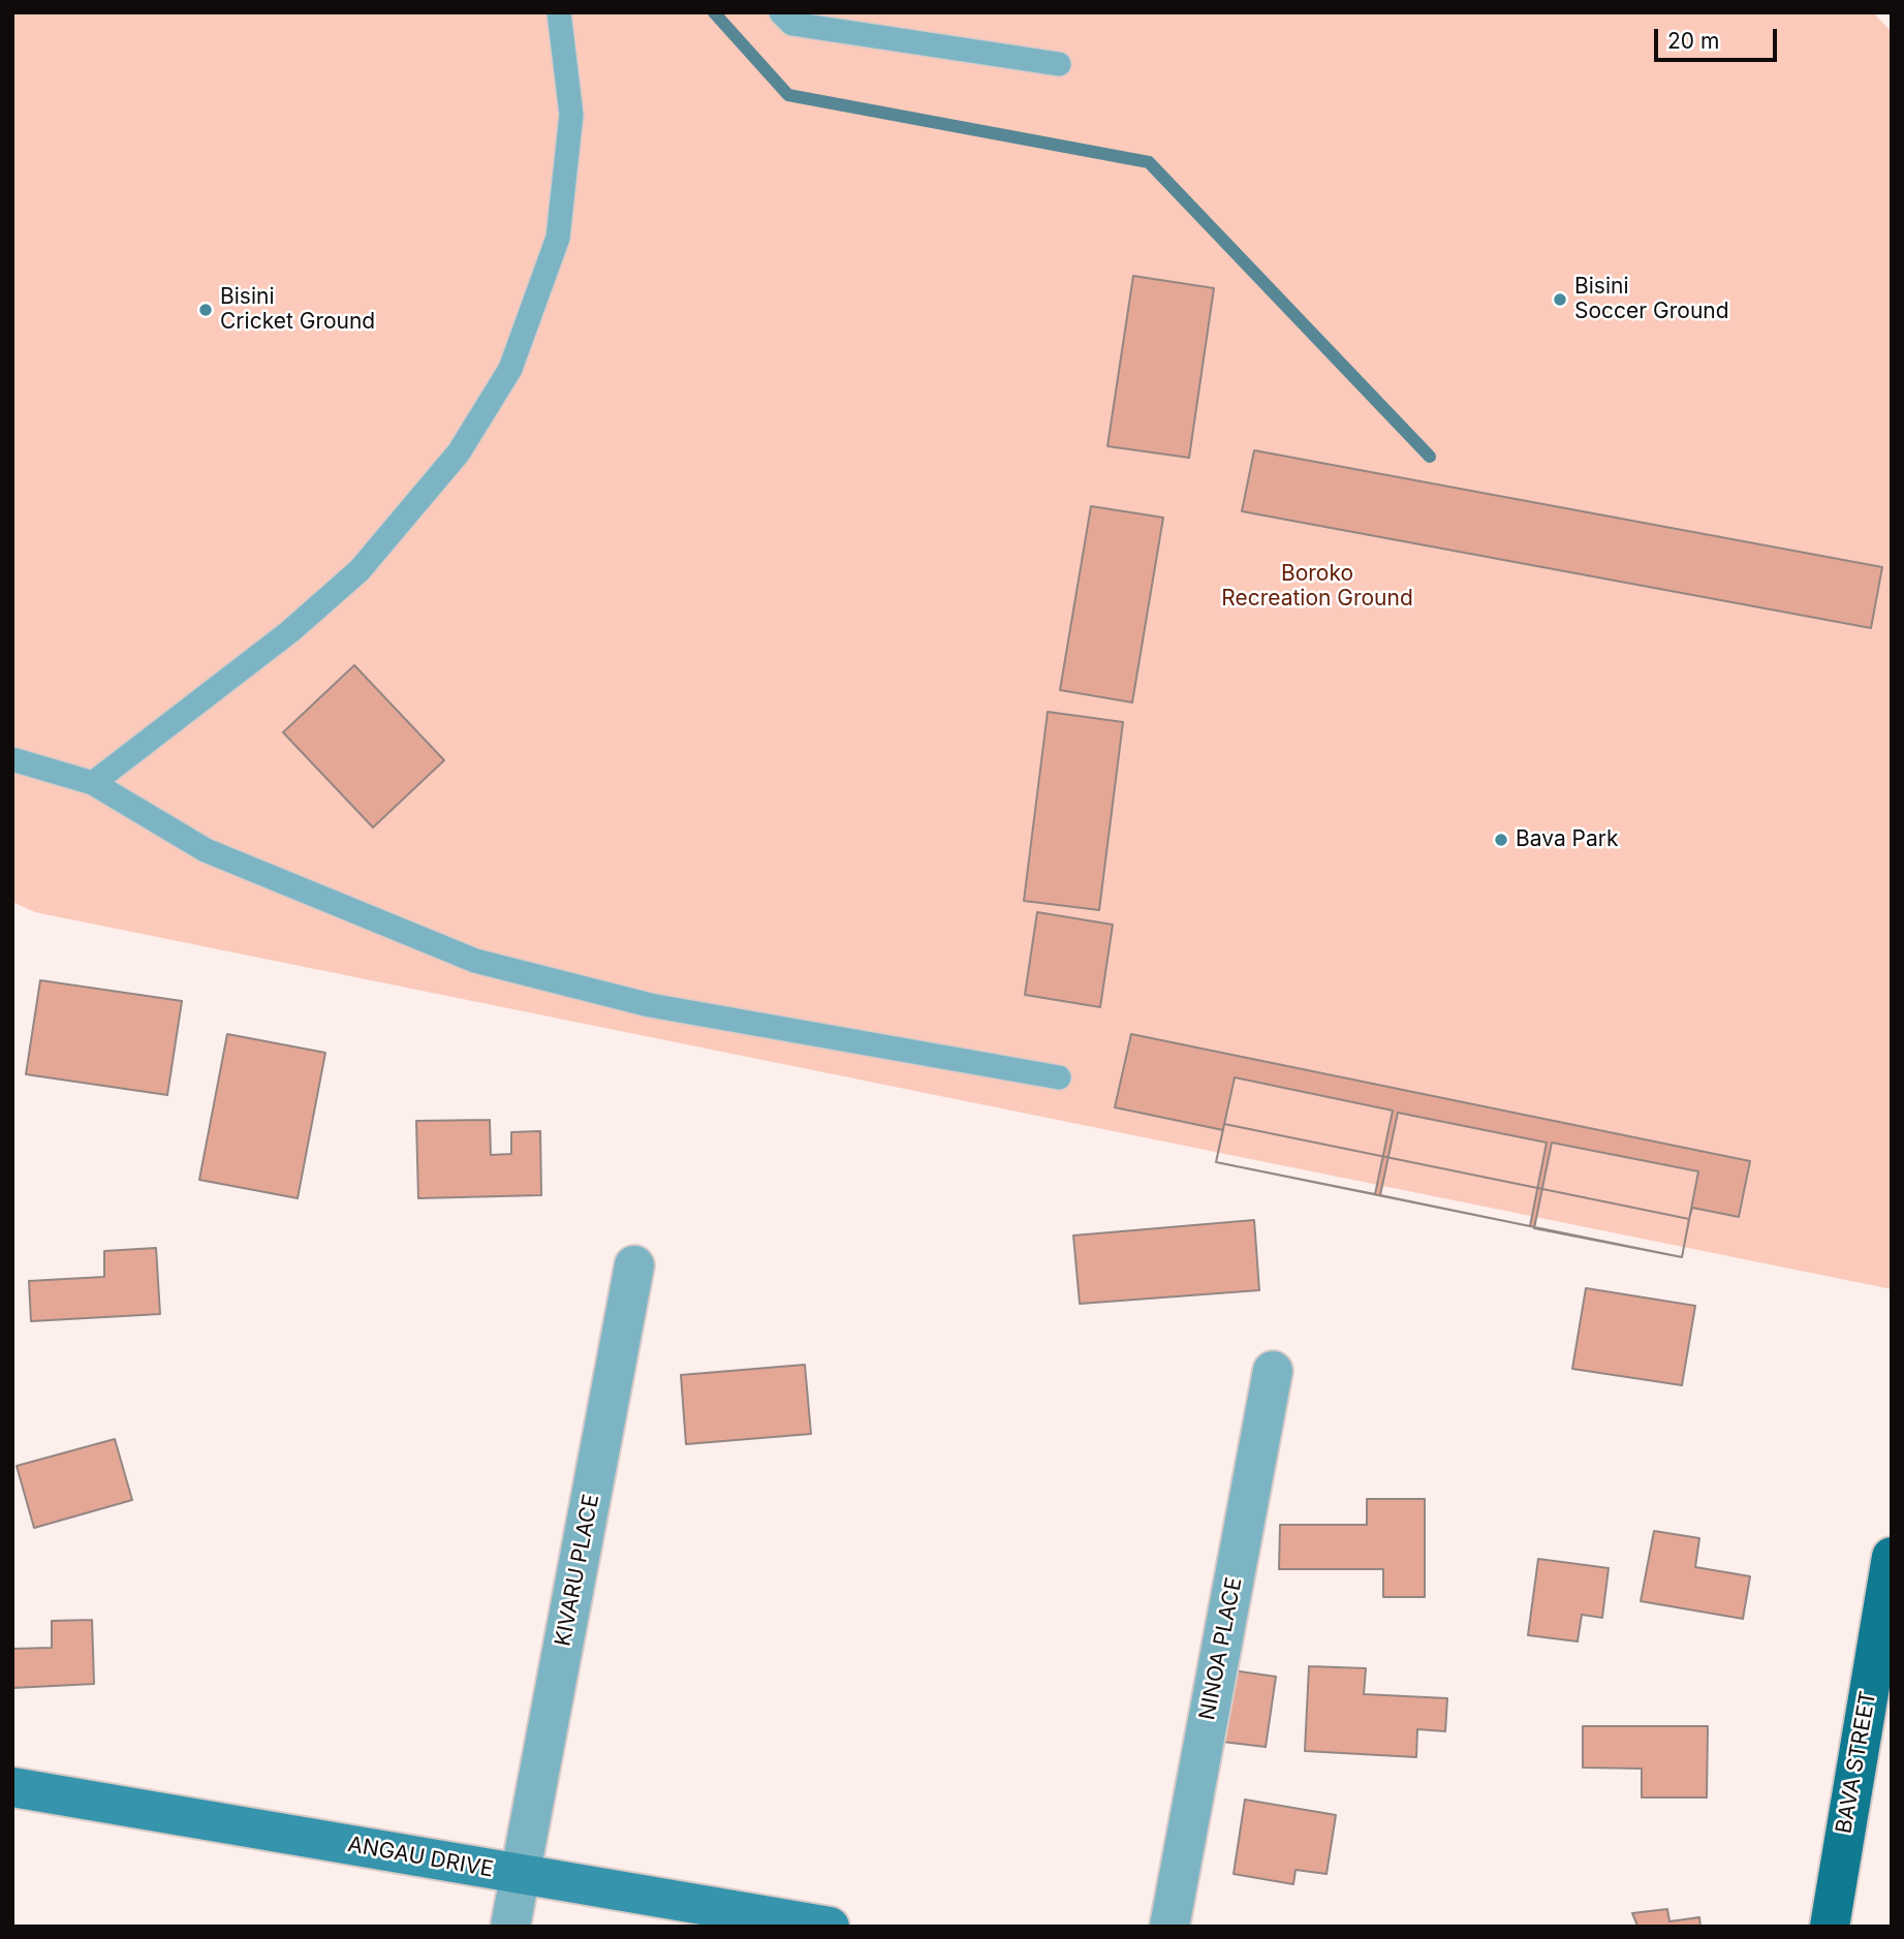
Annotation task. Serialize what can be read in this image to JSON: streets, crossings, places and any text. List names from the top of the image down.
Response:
{
  "streets": {
    "main road": ["BAVA STREET"],
    "street": ["KIVARU PLACE", "NINOA PLACE", "ANGAU DRIVE"]
  },
  "crossings": [
    ["KIVARU PLACE", "ANGAU DRIVE"]
  ],
  "parks": ["Boroko Recreation Ground"],
  "places": ["Bisini Soccer Ground", "Bisini Cricket Ground", "Bava Park"],
  "scale_bar": "20 m"
}
